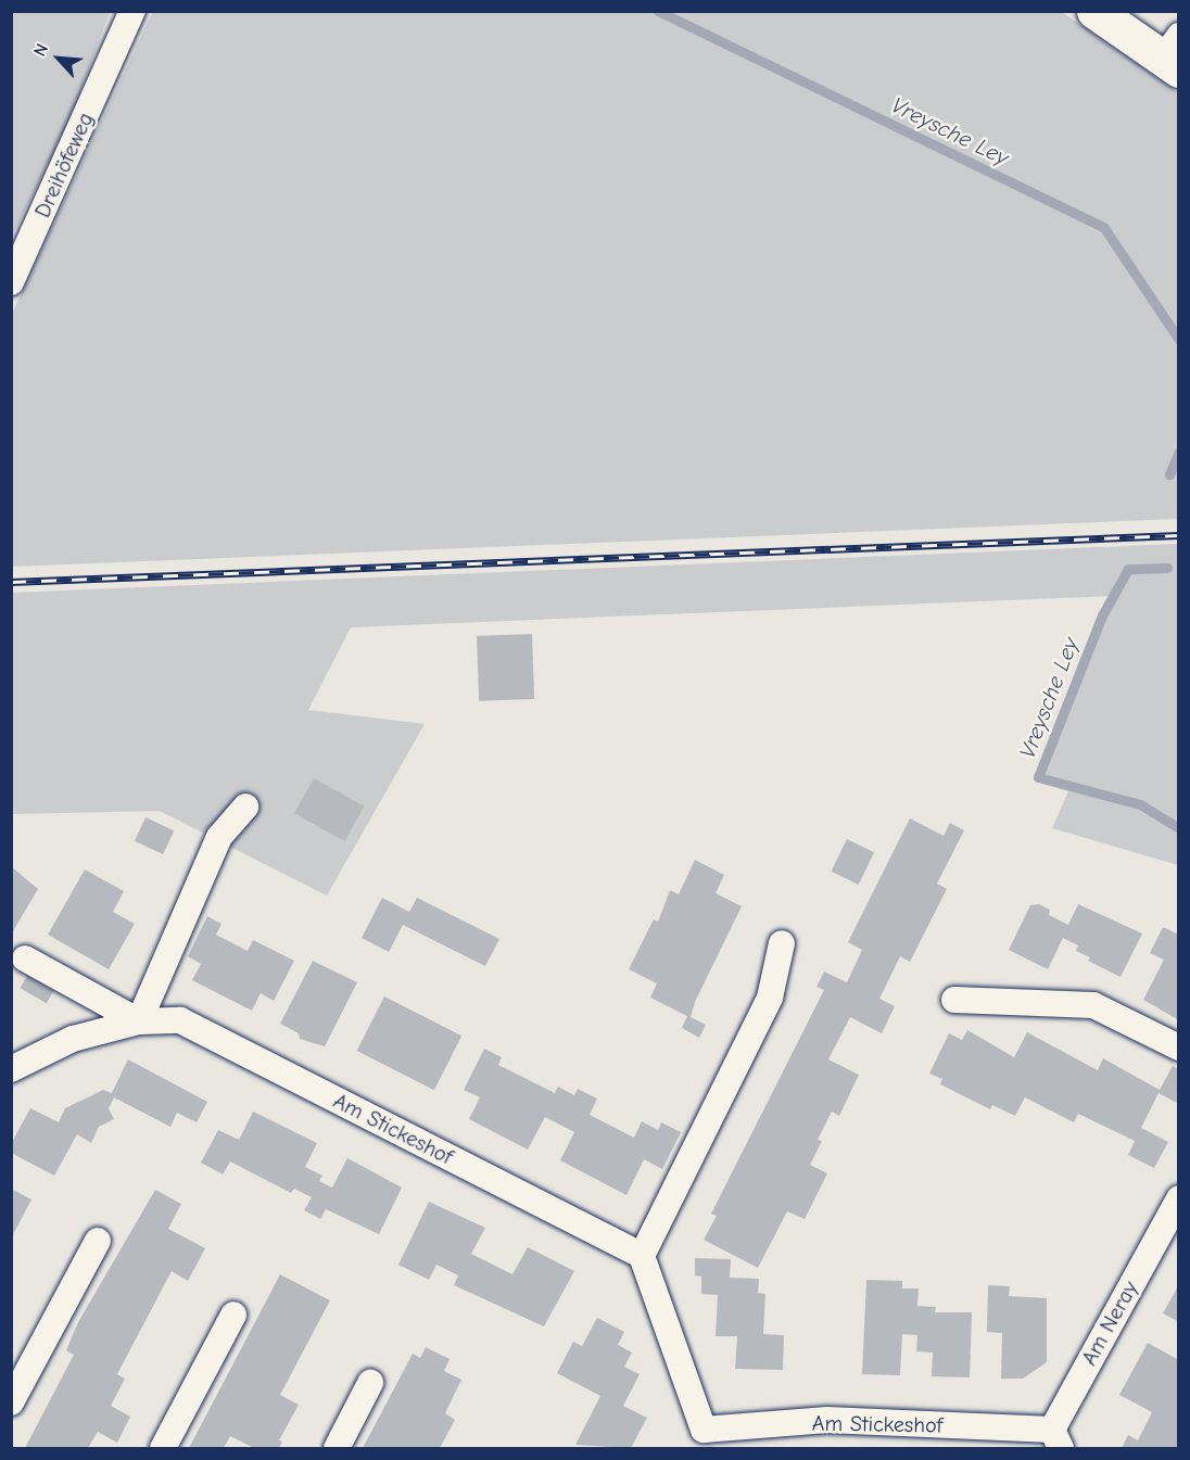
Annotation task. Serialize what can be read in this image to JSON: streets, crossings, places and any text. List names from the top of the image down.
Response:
{
  "streets": {
    "street": ["Dreihöfeweg", "Am Stickeshof", "Am Neray"]
  },
  "crossings": [
    ["Am Stickeshof", "Am Neray"]
  ],
  "water": ["Vreysche Ley"],
  "north": "top left"
}
